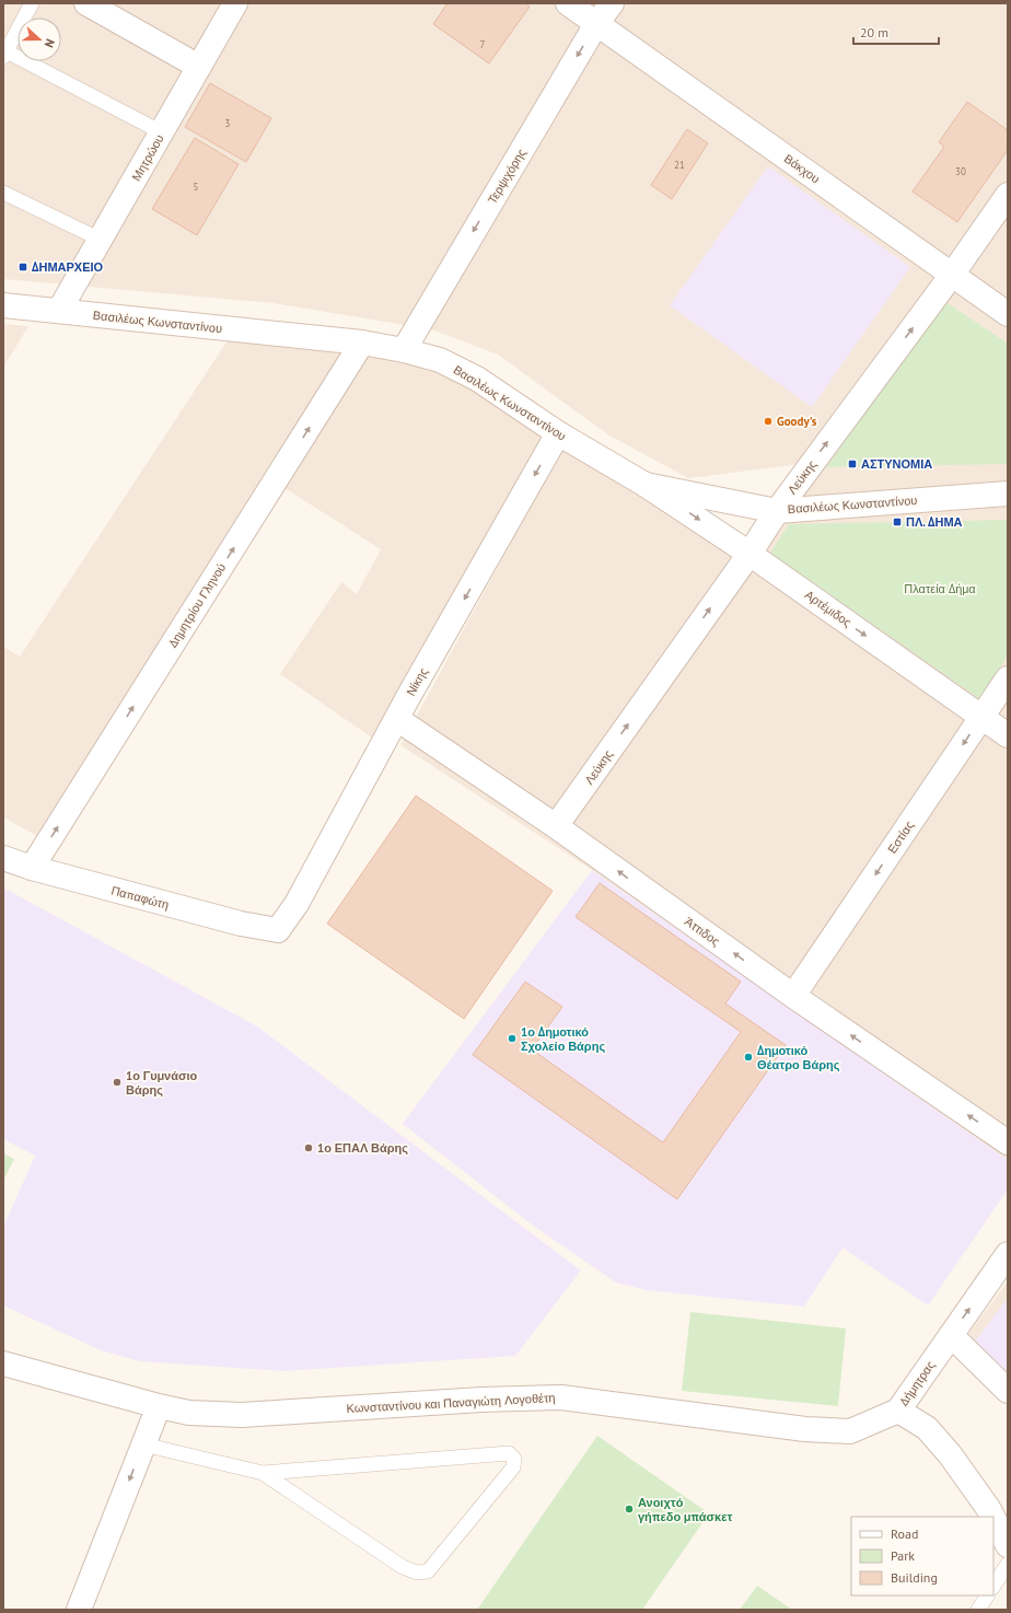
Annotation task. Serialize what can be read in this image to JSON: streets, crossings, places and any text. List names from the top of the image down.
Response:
{
  "streets": {
    "street": [
      "Μητρώου",
      "Βάκχου",
      "Τερψιχόρης",
      "Βασιλέως Κωνσταντίνου",
      "Λεύκης",
      "Δημητρίου Γληνού",
      "Αρτέμιδος",
      "Νίκης",
      "Εστίας",
      "Παπαφώτη",
      "Άττιδος",
      "Δήμητρας",
      "Κωνσταντίνου και Παναγιώτη Λογοθέτη"
    ]
  },
  "crossings": [
    ["Μητρώου", "Βασιλέως Κωνσταντίνου"],
    ["Βάκχου", "Τερψιχόρης"],
    ["Βάκχου", "Λεύκης"],
    ["Τερψιχόρης", "Βασιλέως Κωνσταντίνου"],
    ["Βασιλέως Κωνσταντίνου", "Λεύκης"],
    ["Βασιλέως Κωνσταντίνου", "Δημητρίου Γληνού"],
    ["Βασιλέως Κωνσταντίνου", "Αρτέμιδος"],
    ["Βασιλέως Κωνσταντίνου", "Νίκης"],
    ["Λεύκης", "Αρτέμιδος"],
    ["Λεύκης", "Άττιδος"],
    ["Δημητρίου Γληνού", "Παπαφώτη"],
    ["Αρτέμιδος", "Εστίας"],
    ["Νίκης", "Παπαφώτη"],
    ["Νίκης", "Άττιδος"],
    ["Εστίας", "Άττιδος"],
    ["Δήμητρας", "Κωνσταντίνου και Παναγιώτη Λογοθέτη"]
  ],
  "one_way": [
    "Τερψιχόρης",
    "Λεύκης",
    "Δημητρίου Γληνού",
    "Αρτέμιδος",
    "Νίκης",
    "Εστίας",
    "Άττιδος"
  ],
  "parks": ["Πλατεία Δήμα"],
  "places": {
    "transit": ["ΔΗΜΑΡΧΕΙΟ", "ΑΣΤΥΝΟΜΙΑ", "ΠΛ. ΔΗΜΑ"],
    "other": [
      "Goody's",
      "1ο Δημοτικό Σχολείο Βάρης",
      "Δημοτικό Θέατρο Βάρης",
      "1ο Γυμνάσιο Βάρης",
      "1ο ΕΠΑΛ Βάρης",
      "Ανοιχτό γήπεδο μπάσκετ"
    ]
  },
  "house_numbers": [
    "7",
    "3",
    "21",
    "30",
    "5"
  ],
  "legend": ["Road", "Park", "Building"],
  "scale_bar": "20 m",
  "north": "right"
}
